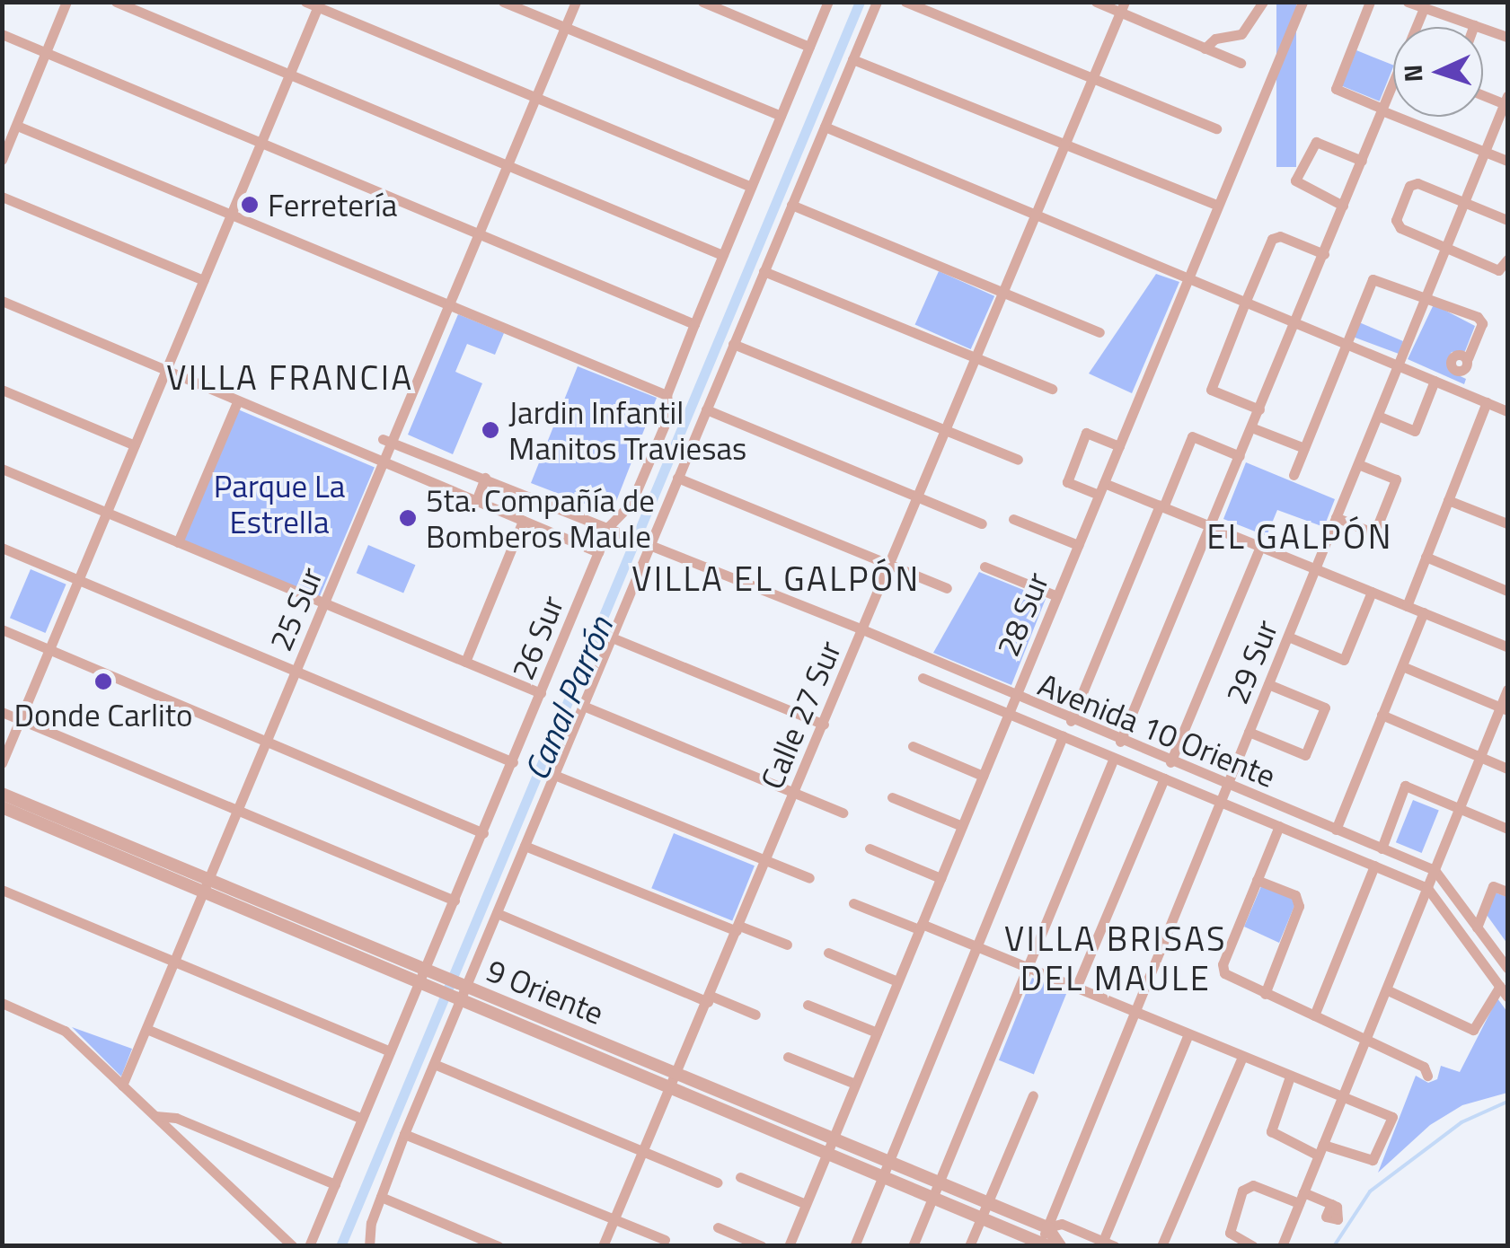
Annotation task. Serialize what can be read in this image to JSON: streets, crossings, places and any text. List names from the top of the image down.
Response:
{
  "streets": {
    "street": [
      "25 Sur",
      "28 Sur",
      "26 Sur",
      "29 Sur",
      "Calle 27 Sur",
      "Avenida 10 Oriente",
      "9 Oriente"
    ]
  },
  "crossings": [
    ["25 Sur", "Avenida 10 Oriente"],
    ["25 Sur", "9 Oriente"],
    ["28 Sur", "Avenida 10 Oriente"],
    ["28 Sur", "9 Oriente"],
    ["26 Sur", "Avenida 10 Oriente"],
    ["26 Sur", "9 Oriente"],
    ["29 Sur", "Avenida 10 Oriente"],
    ["29 Sur", "9 Oriente"],
    ["Calle 27 Sur", "Avenida 10 Oriente"],
    ["Calle 27 Sur", "9 Oriente"]
  ],
  "districts": [
    "VILLA FRANCIA",
    "EL GALPÓN",
    "VILLA EL GALPÓN",
    "VILLA BRISAS DEL MAULE"
  ],
  "water": ["Canal Parrón"],
  "parks": ["Parque La Estrella"],
  "places": [
    "Ferretería",
    "Jardin Infantil Manitos Traviesas",
    "5ta. Compañía de Bomberos Maule",
    "Donde Carlito"
  ],
  "north": "left"
}
